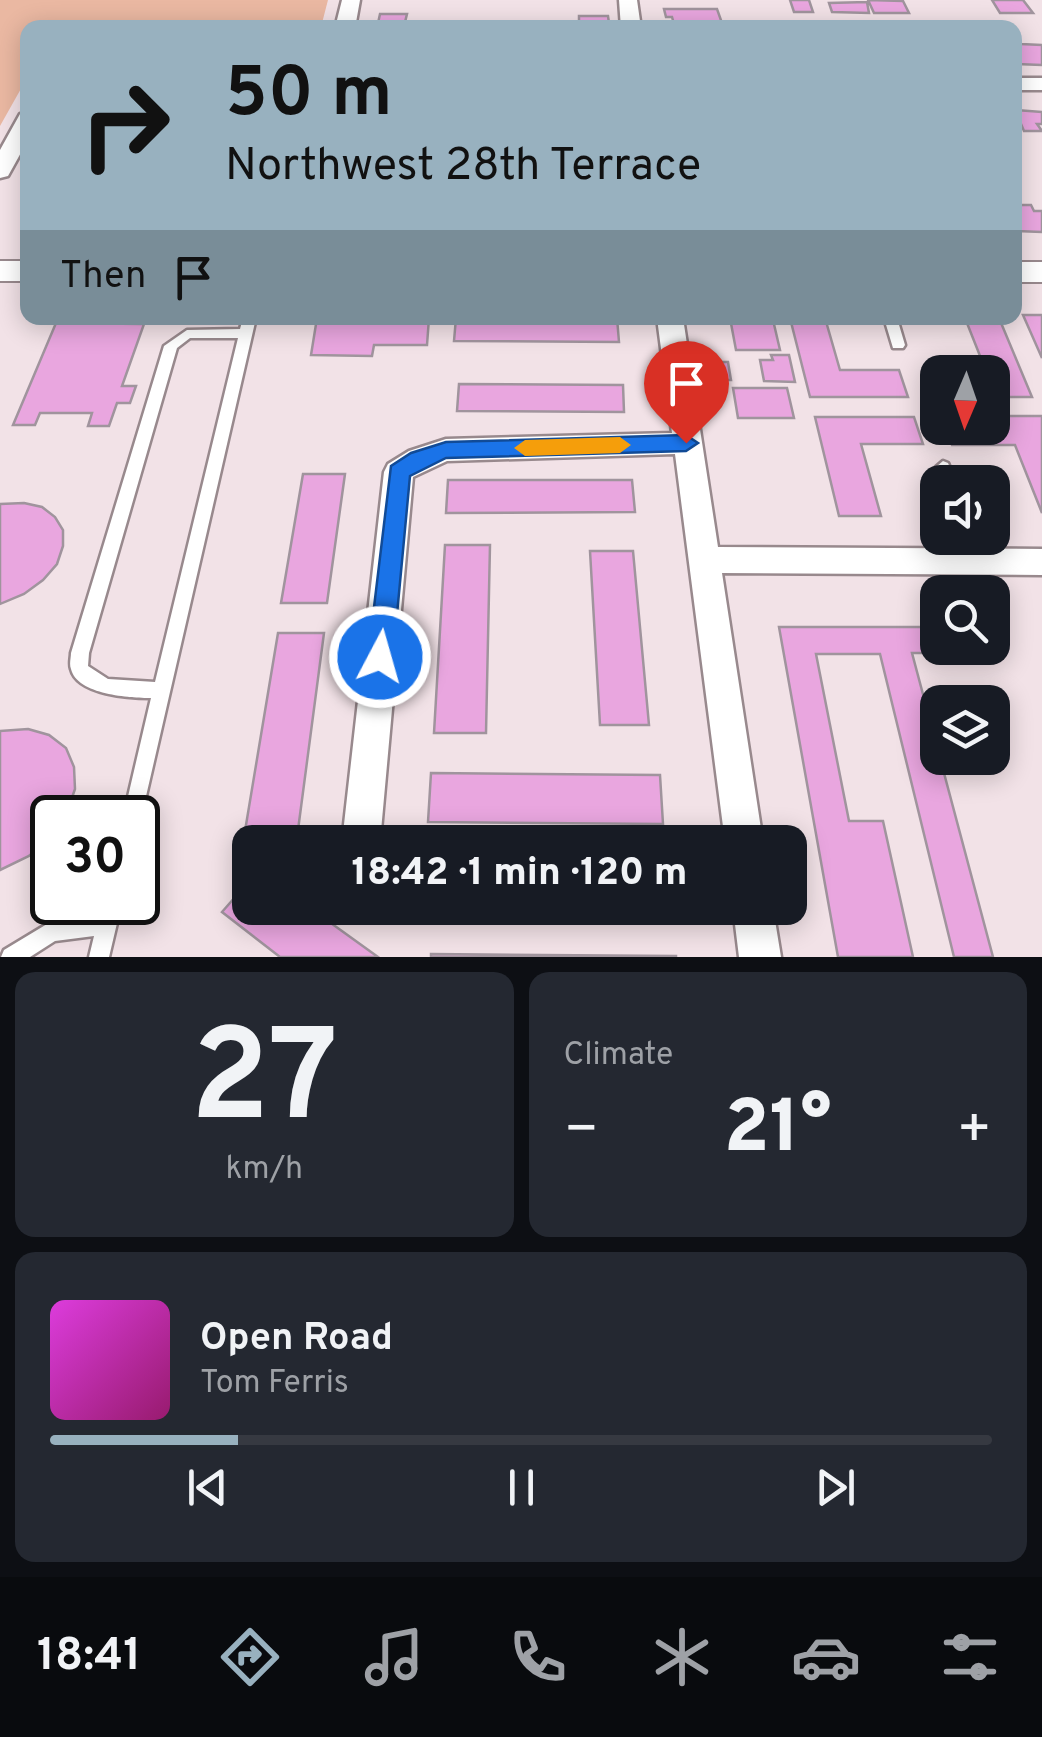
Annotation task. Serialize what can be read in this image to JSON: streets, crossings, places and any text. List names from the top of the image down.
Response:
{
  "north": "bottom",
  "page": {
    "turn": ["50 m", "Northwest 28th Terrace"],
    "then": "Then",
    "limit": "30",
    "trip": "18:42 · 1 min · 120 m",
    "tile": [
      ["27", "km/h"],
      "Climate"
    ],
    "heat": ["−", "21°", "+"],
    "song": ["Open Road", "Tom Ferris"],
    "tabs": "18:41"
  }
}
